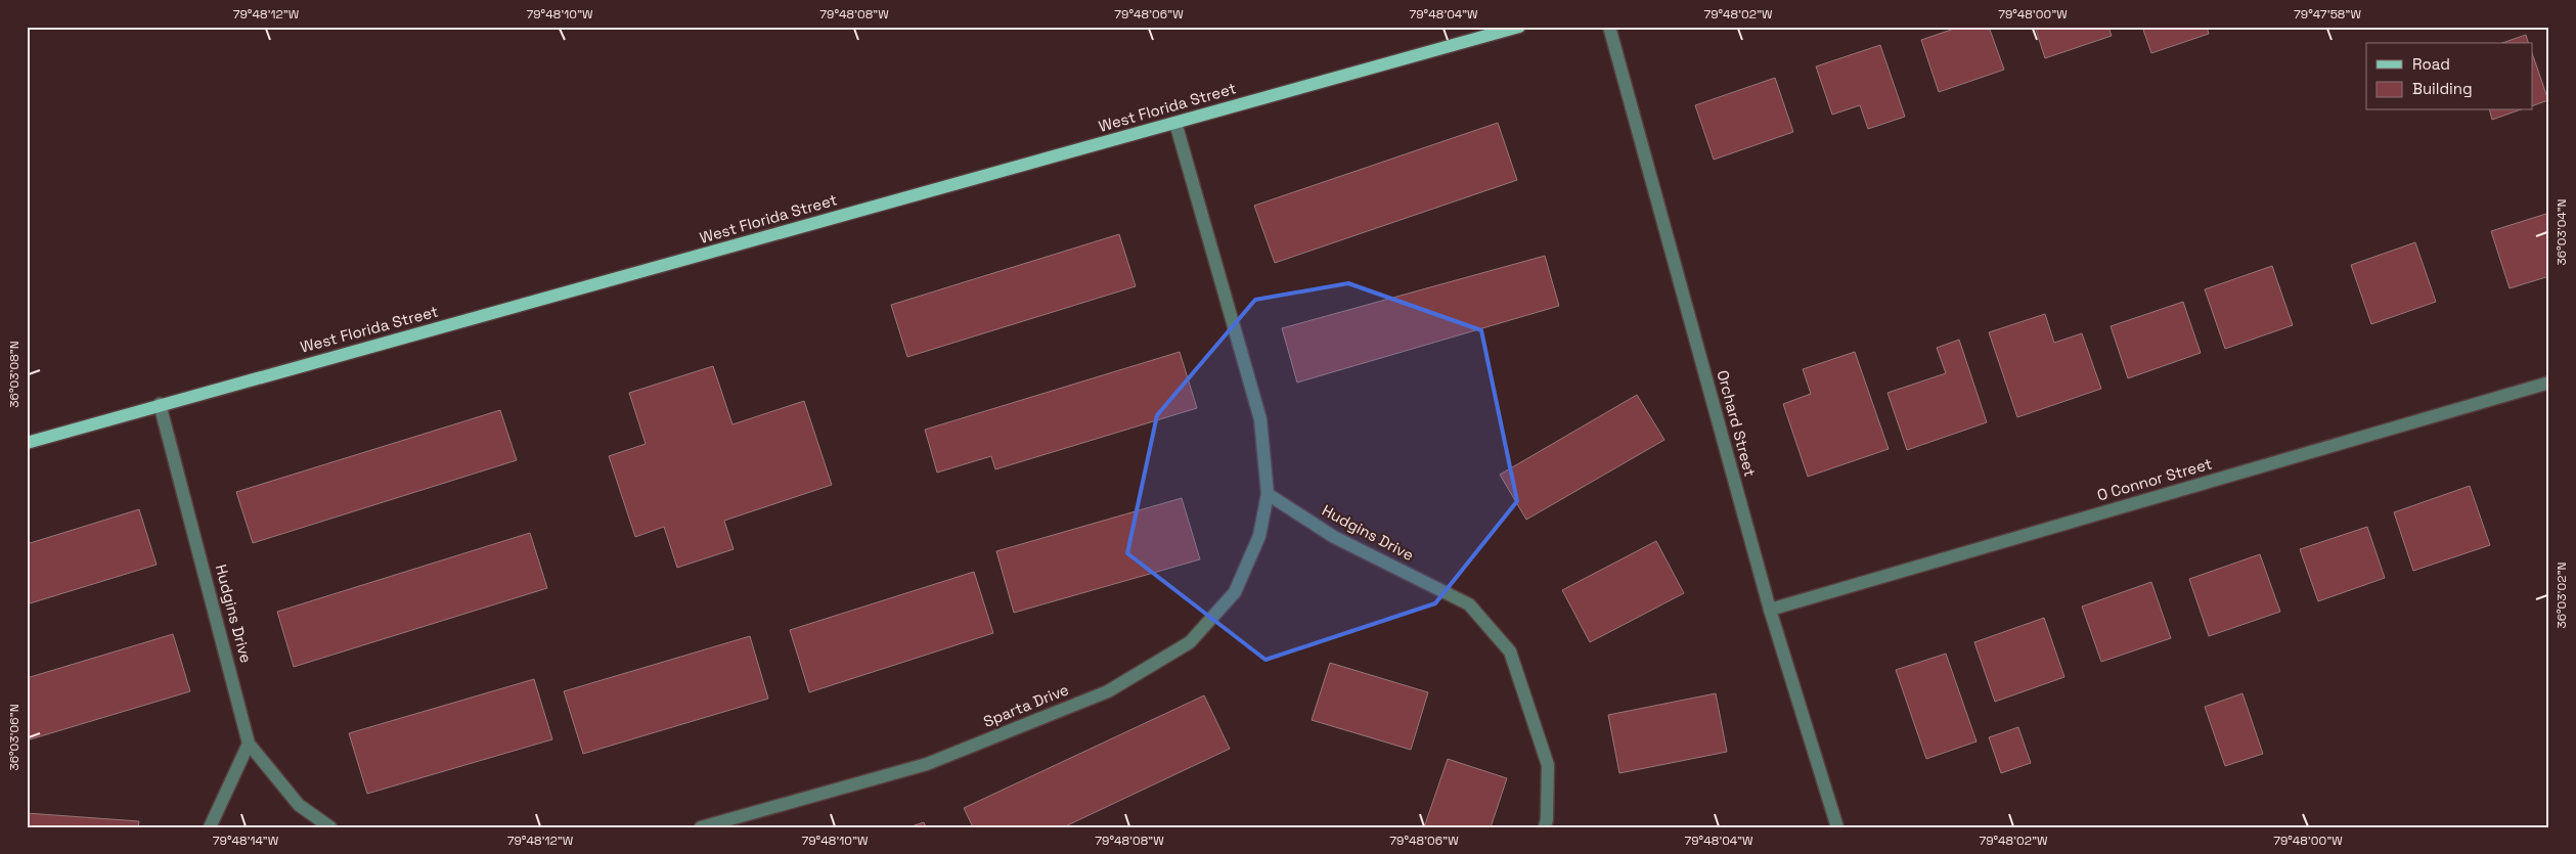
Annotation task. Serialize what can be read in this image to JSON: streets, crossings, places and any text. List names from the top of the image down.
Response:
{
  "streets": {
    "main road": ["West Florida Street"],
    "street": [
      "Orchard Street",
      "O Connor Street",
      "Hudgins Drive",
      "Sparta Drive"
    ]
  },
  "crossings": [
    ["West Florida Street", "Hudgins Drive"],
    ["Orchard Street", "O Connor Street"],
    ["Hudgins Drive", "Sparta Drive"]
  ],
  "legend": ["Road", "Building"],
  "coordinates": [
    "79°48'12\"W",
    "79°48'10\"W",
    "79°48'08\"W",
    "79°48'06\"W",
    "79°48'04\"W",
    "79°48'02\"W",
    "79°48'00\"W",
    "79°47'58\"W",
    "36°03'04\"N",
    "36°03'08\"N",
    "36°03'02\"N",
    "36°03'06\"N",
    "79°48'14\"W"
  ]
}
